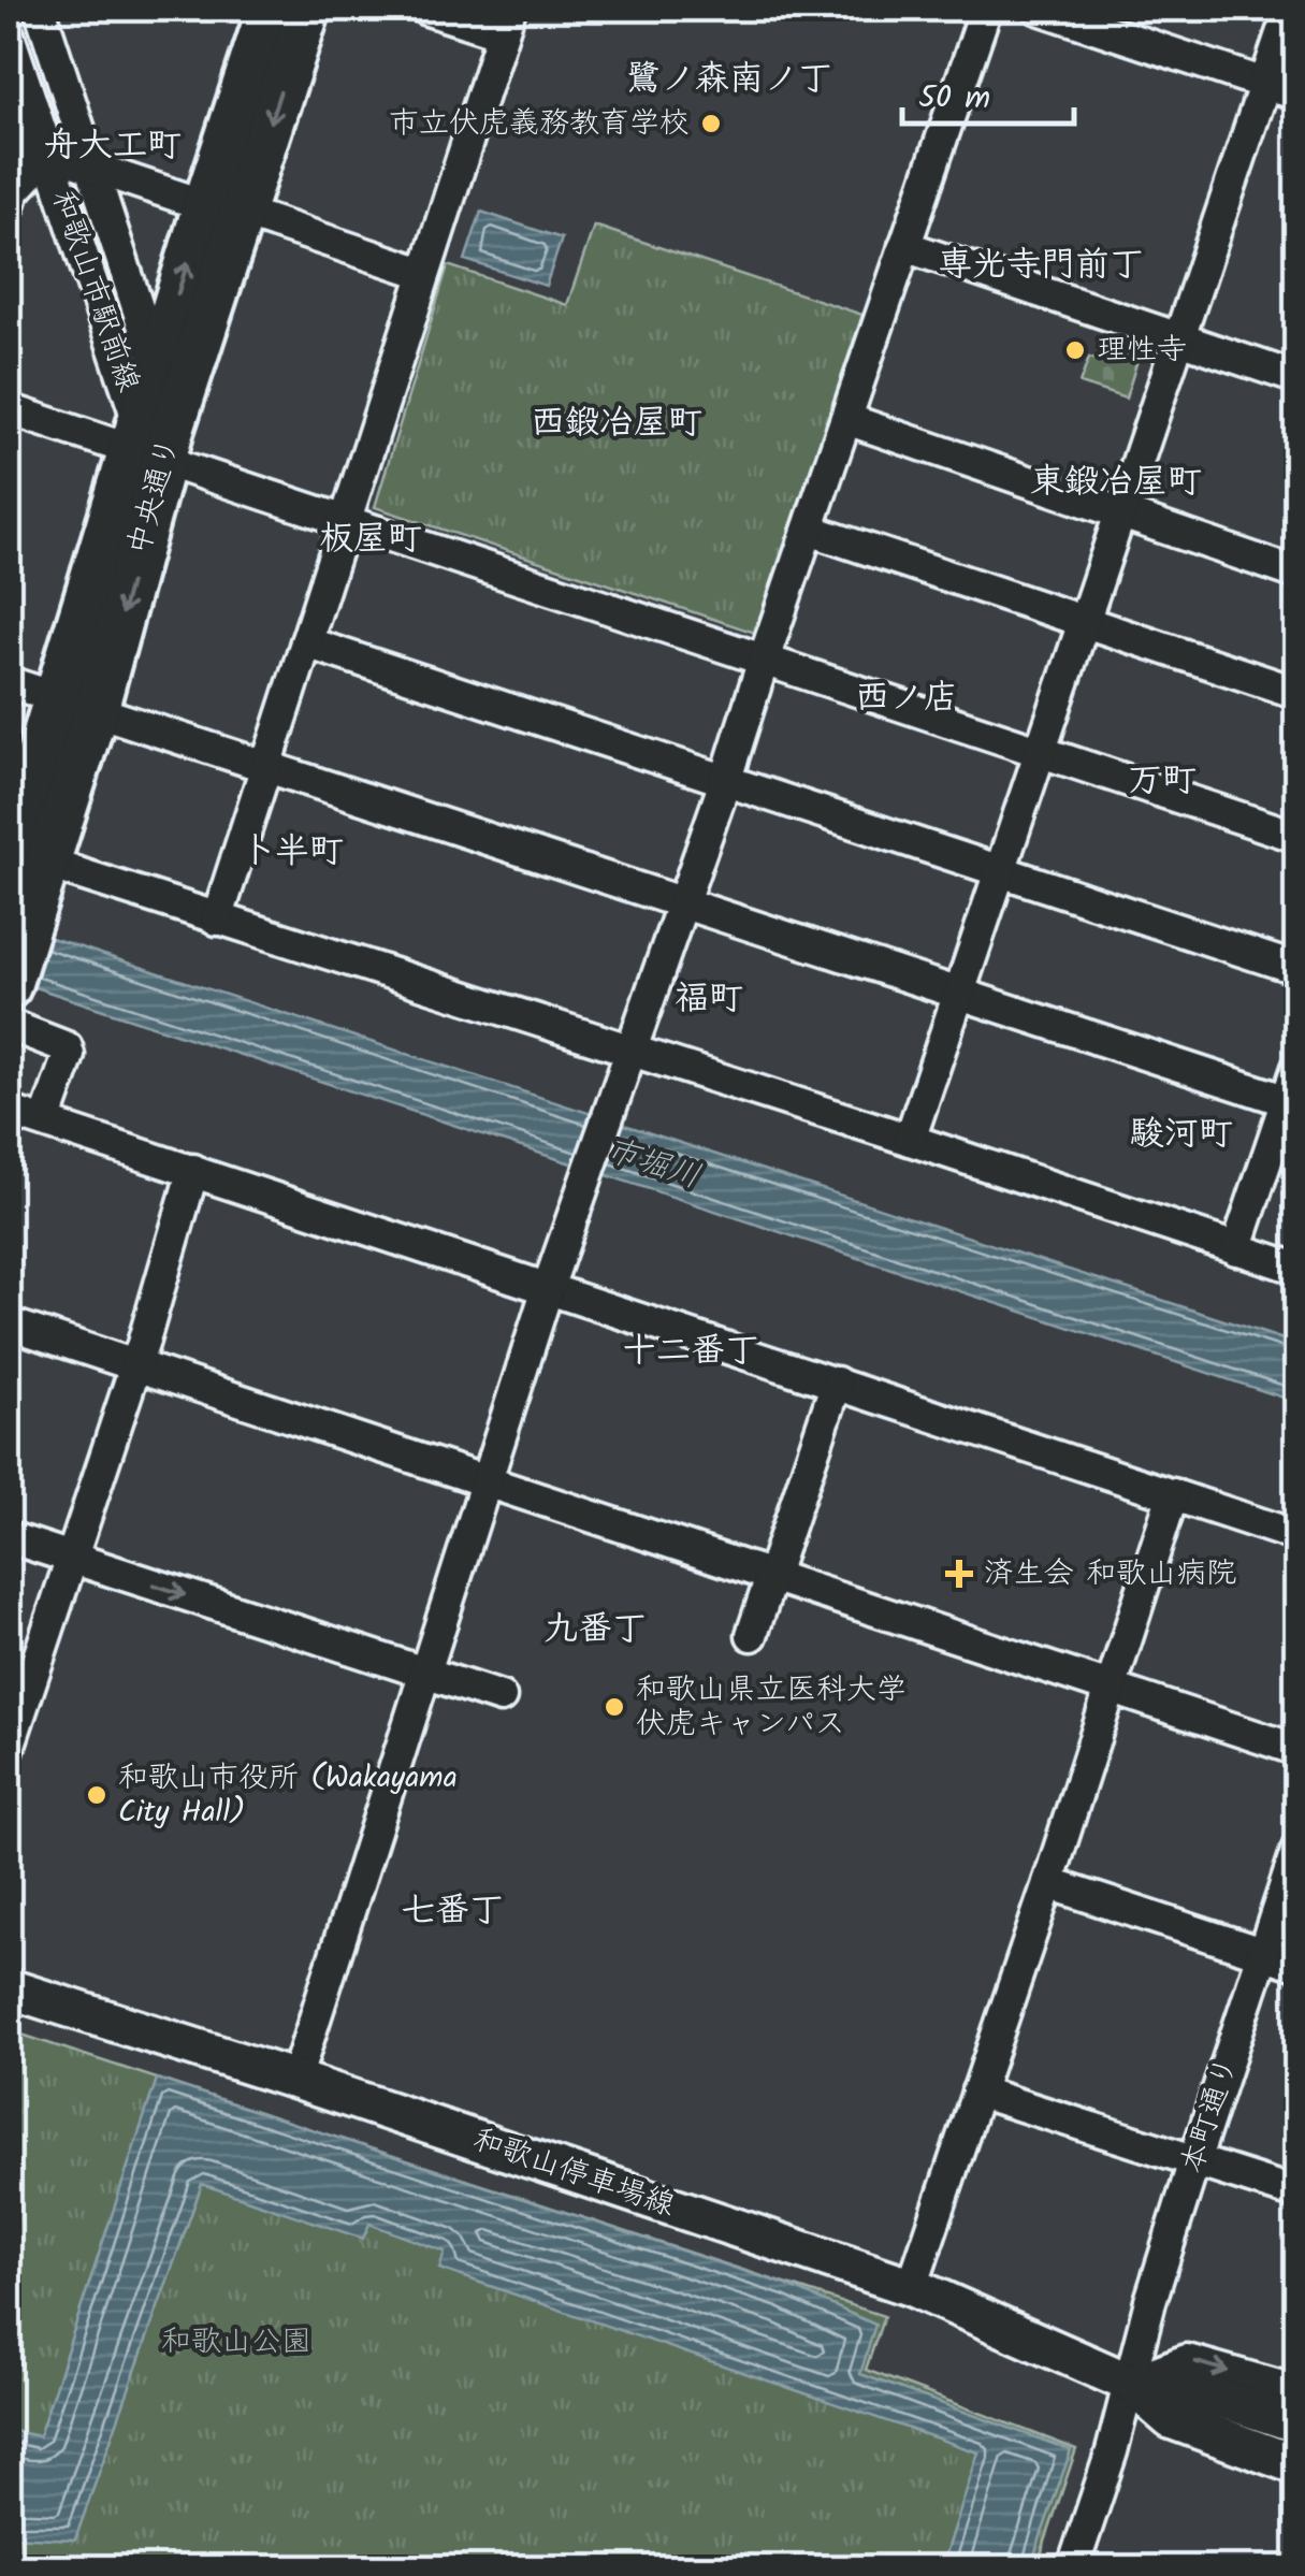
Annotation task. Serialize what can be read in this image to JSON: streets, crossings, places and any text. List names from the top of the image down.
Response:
{
  "streets": {
    "highway": ["中央通り"],
    "main road": ["和歌山停車場線"],
    "street": ["和歌山市駅前線", "本町通り"]
  },
  "crossings": [
    ["和歌山市駅前線", "中央通り"],
    ["本町通り", "和歌山停車場線"]
  ],
  "districts": [
    "鷺ノ森南ノ丁",
    "舟大工町",
    "専光寺門前丁",
    "西鍛冶屋町",
    "東鍛冶屋町",
    "板屋町",
    "西ノ店",
    "万町",
    "卜半町",
    "福町",
    "駿河町",
    "十二番丁",
    "九番丁",
    "七番丁"
  ],
  "water": ["市堀川"],
  "parks": ["和歌山公園"],
  "places": {
    "other": [
      "市立伏虎義務教育学校",
      "理性寺",
      "和歌山県立医科大学 伏虎キャンパス",
      "和歌山市役所 (Wakayama City Hall)"
    ],
    "health": ["済生会 和歌山病院"]
  },
  "scale_bar": "50 m"
}
